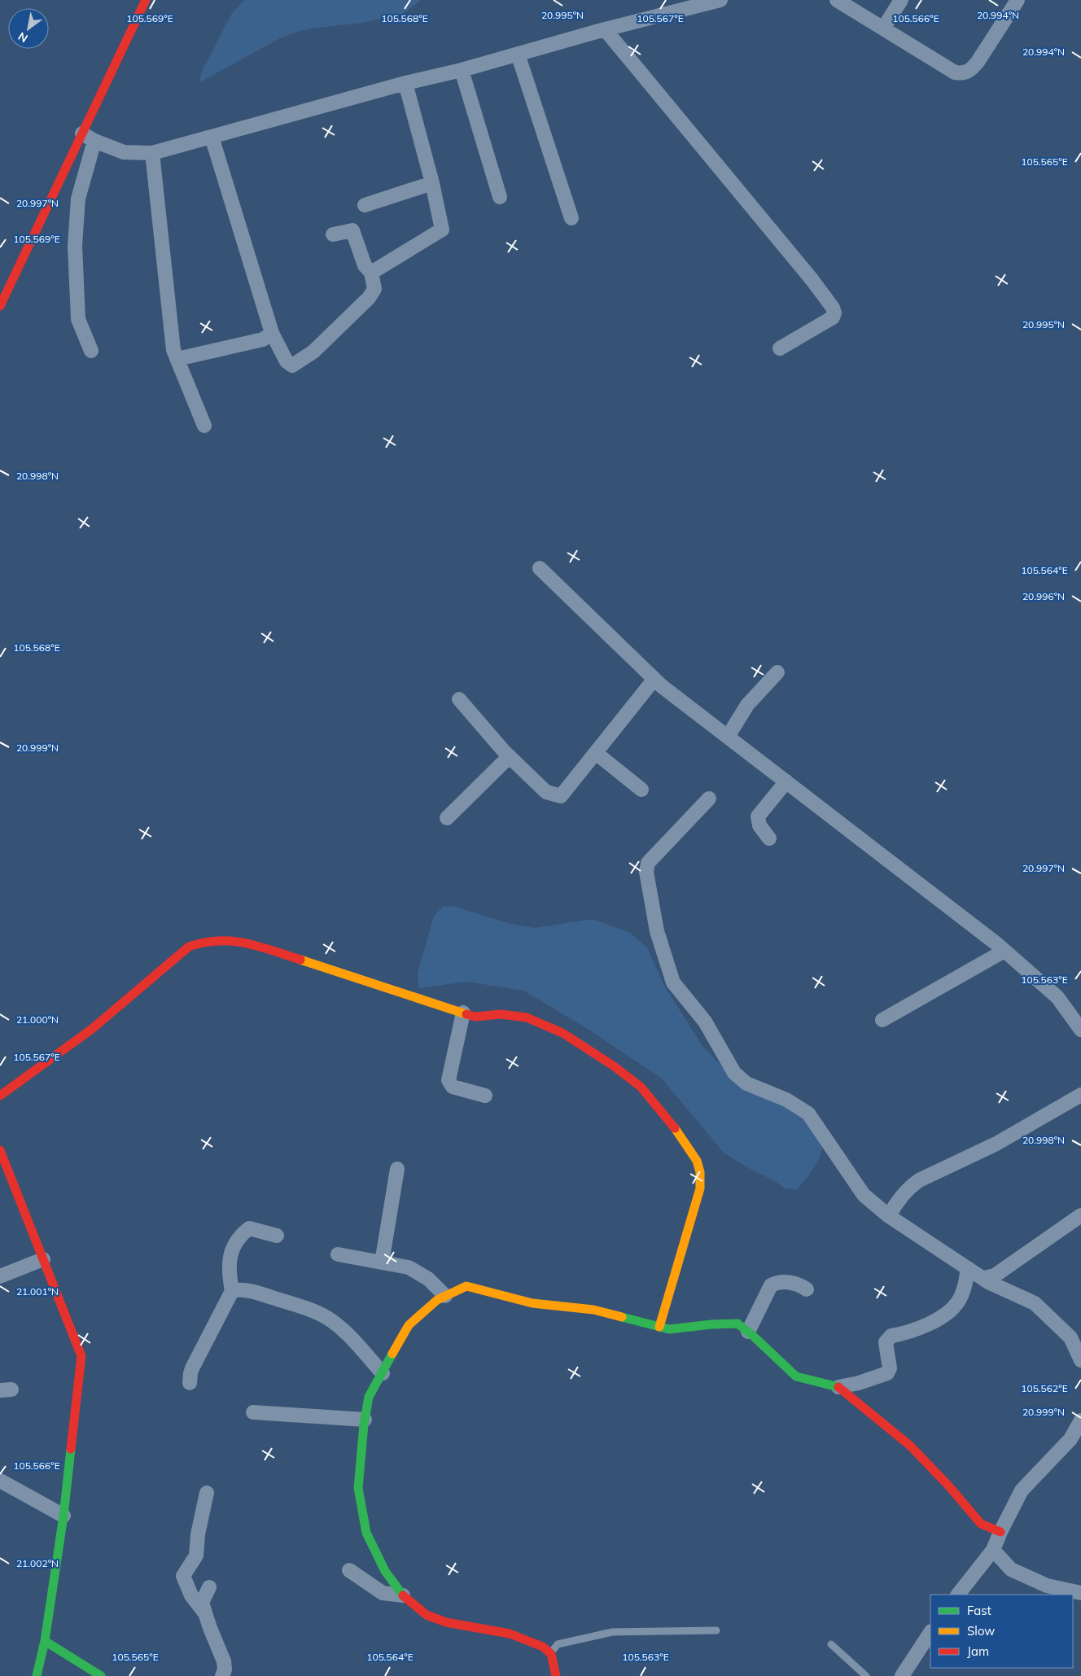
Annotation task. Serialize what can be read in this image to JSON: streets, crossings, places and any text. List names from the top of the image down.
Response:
{
  "legend": ["Fast", "Slow", "Jam"],
  "north": "bottom left",
  "coordinates": [
    "20.994°N",
    "20.995°N",
    "105.569°E",
    "105.568°E",
    "105.567°E",
    "105.566°E",
    "105.565°E",
    "20.997°N",
    "20.998°N",
    "105.564°E",
    "20.996°N",
    "20.999°N",
    "105.563°E",
    "21.000°N",
    "21.001°N",
    "105.562°E",
    "21.002°N"
  ]
}
